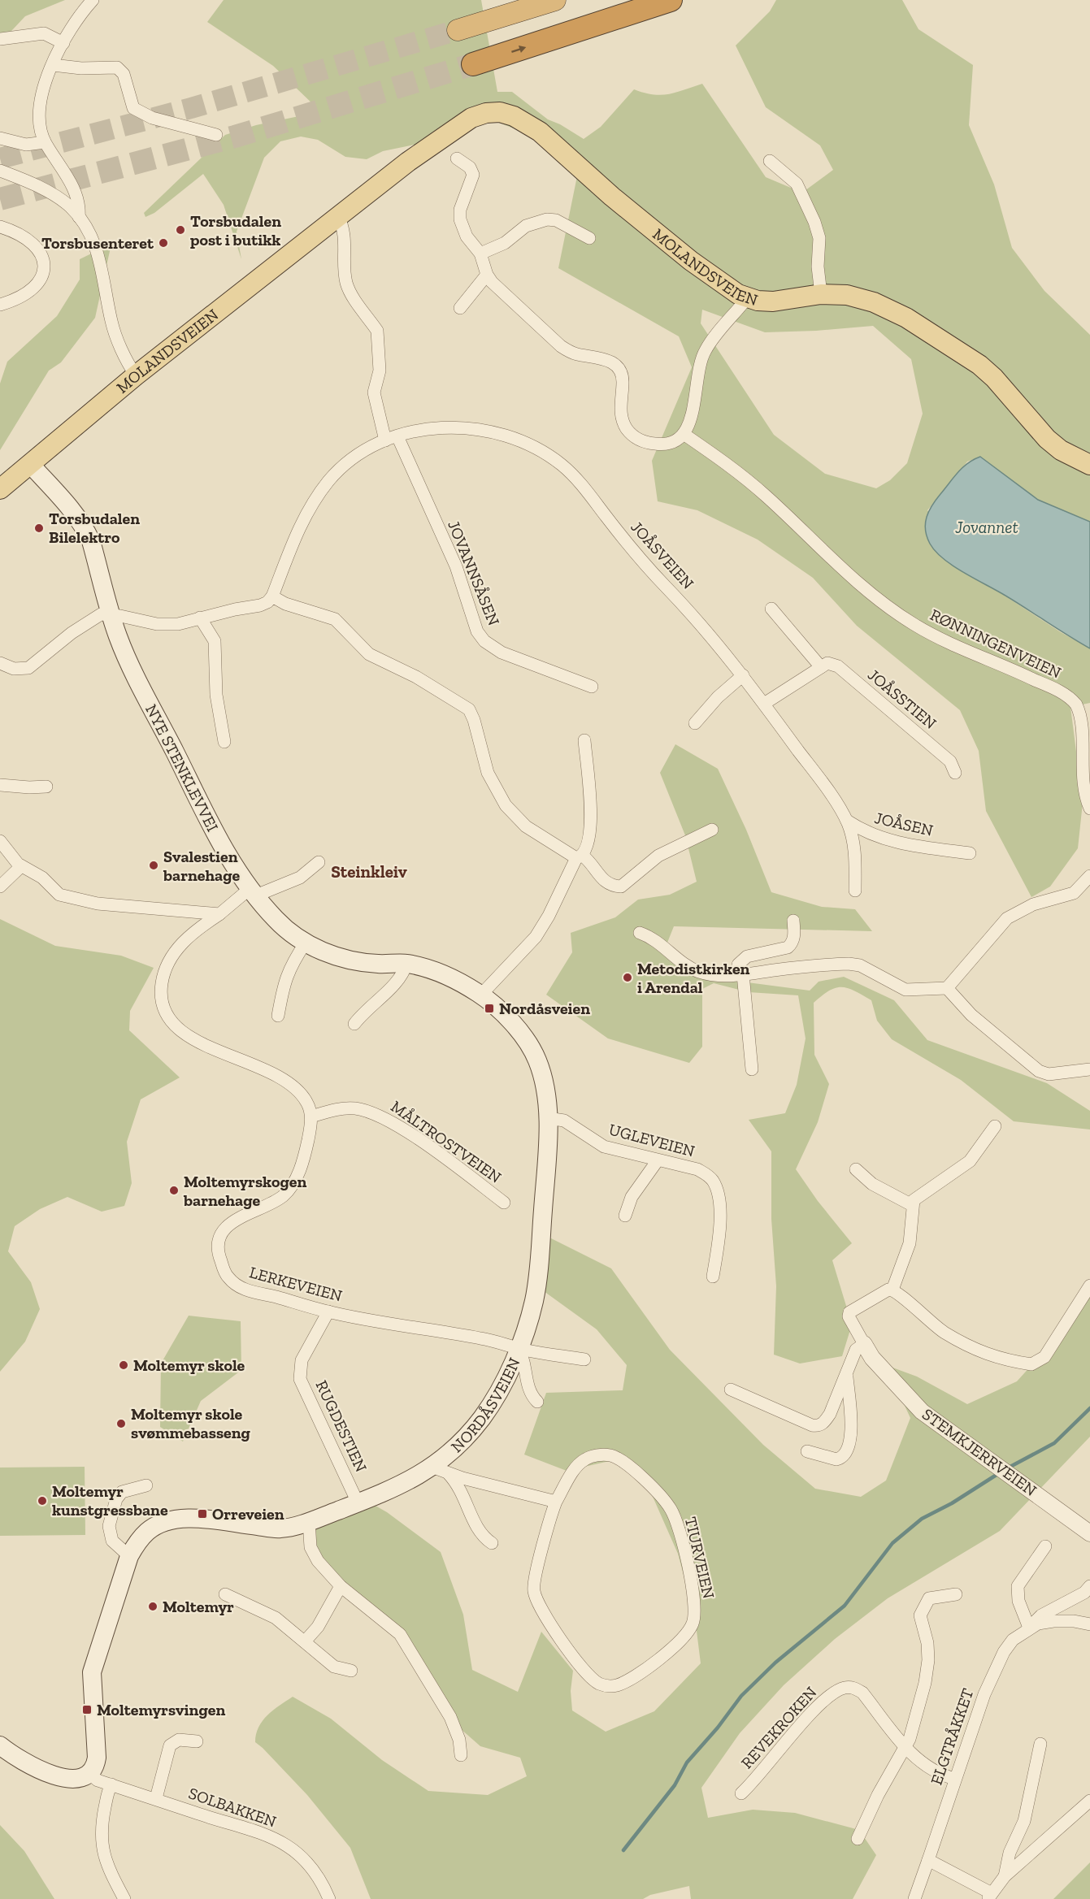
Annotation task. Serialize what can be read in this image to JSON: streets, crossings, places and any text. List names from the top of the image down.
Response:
{
  "streets": {
    "main road": ["MOLANDSVEIEN", "NYE STENKLEVVEI", "NORDÅSVEIEN"],
    "street": [
      "JOÅSVEIEN",
      "JOVANNSÅSEN",
      "RØNNINGENVEIEN",
      "JOÅSSTIEN",
      "JOÅSEN",
      "UGLEVEIEN",
      "MÅLTROSTVEIEN",
      "LERKEVEIEN",
      "RUGDESTIEN",
      "STEMKJERRVEIEN",
      "TIURVEIEN",
      "REVEKROKEN",
      "ELGTRÅKKET",
      "SOLBAKKEN"
    ]
  },
  "crossings": [
    ["MOLANDSVEIEN", "NYE STENKLEVVEI"],
    ["JOÅSVEIEN", "JOVANNSÅSEN"],
    ["JOÅSVEIEN", "JOÅSEN"],
    ["NYE STENKLEVVEI", "NORDÅSVEIEN"],
    ["UGLEVEIEN", "NORDÅSVEIEN"],
    ["MÅLTROSTVEIEN", "LERKEVEIEN"],
    ["LERKEVEIEN", "NORDÅSVEIEN"],
    ["LERKEVEIEN", "RUGDESTIEN"],
    ["NORDÅSVEIEN", "RUGDESTIEN"],
    ["REVEKROKEN", "ELGTRÅKKET"]
  ],
  "districts": ["Steinkleiv"],
  "water": ["Jovannet"],
  "places": {
    "other": [
      "Torsbudalen post i butikk",
      "Torsbusenteret",
      "Torsbudalen Bilelektro",
      "Svalestien barnehage",
      "Metodistkirken i Arendal",
      "Moltemyrskogen barnehage",
      "Moltemyr skole",
      "Moltemyr skole svømmebasseng",
      "Moltemyr kunstgressbane",
      "Moltemyr"
    ],
    "transit": ["Nordåsveien", "Orreveien", "Moltemyrsvingen"]
  }
}
